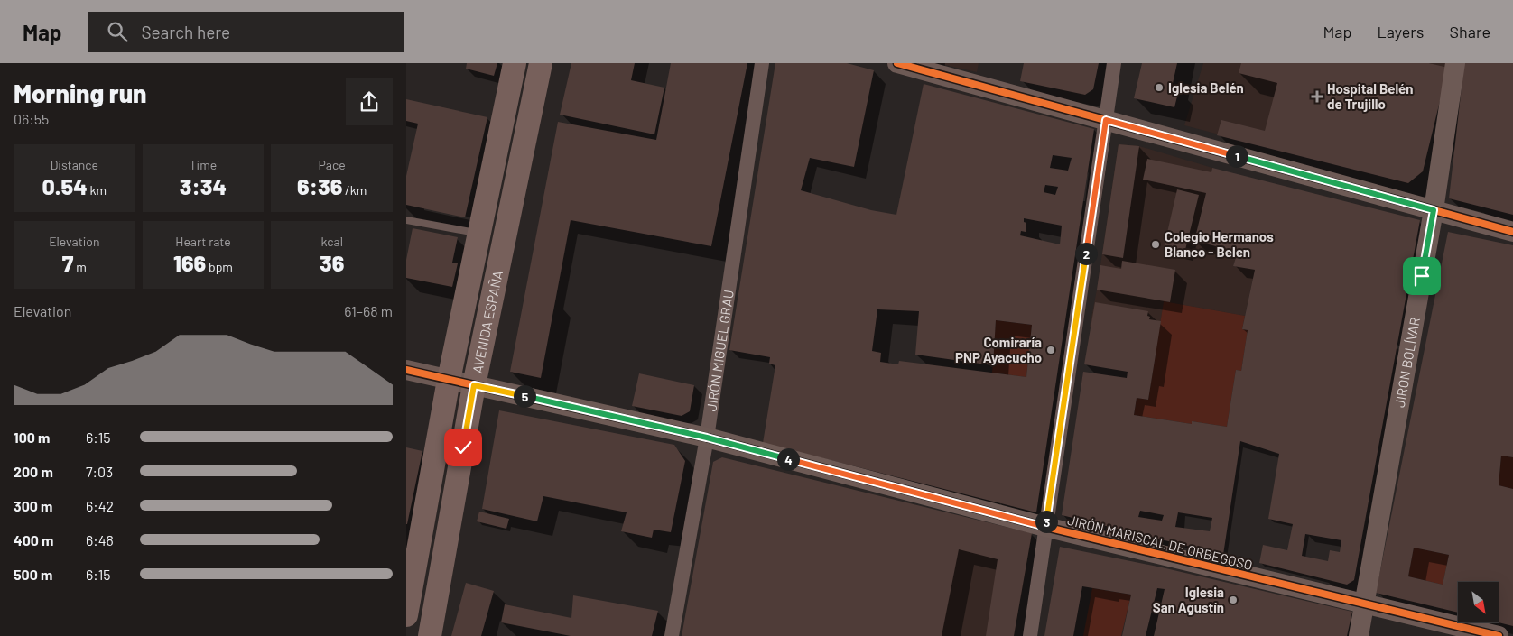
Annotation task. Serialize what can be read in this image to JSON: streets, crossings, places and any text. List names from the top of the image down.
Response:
{
  "streets": {
    "main road": ["AVENIDA ESPAÑA"],
    "street": ["JIRÓN MIGUEL GRAU", "JIRÓN BOLÍVAR", "JIRÓN MARISCAL DE ORBEGOSO"]
  },
  "crossings": [
    ["AVENIDA ESPAÑA", "JIRÓN MARISCAL DE ORBEGOSO"],
    ["JIRÓN MIGUEL GRAU", "JIRÓN MARISCAL DE ORBEGOSO"],
    ["JIRÓN BOLÍVAR", "JIRÓN MARISCAL DE ORBEGOSO"]
  ],
  "places": {
    "other": [
      "Iglesia Belén",
      "Colegio Hermanos Blanco - Belen",
      "Comiraría PNP Ayacucho",
      "Iglesia San Agustín"
    ],
    "health": ["Hospital Belén de Trujillo"]
  },
  "north": "bottom right",
  "page": {
    "header": "Map",
    "search": "Search here",
    "nav": ["Map", "Layers", "Share"],
    "heading": ["Morning run", "06:55"],
    "stats": [
      ["Distance", "0.54 km"],
      ["Time", "3:34"],
      ["Pace", "6:36 /km"],
      ["Elevation", "7 m"],
      ["Heart rate", "166 bpm"],
      ["kcal", "36"]
    ],
    "pins": [
      "1",
      "2",
      "5",
      "4",
      "3"
    ],
    "chart": ["Elevation", "61–68 m"],
    "list": [
      {
        "name": "100 m",
        "note": "6:15"
      },
      {
        "name": "200 m",
        "note": "7:03"
      },
      {
        "name": "300 m",
        "note": "6:42"
      },
      {
        "name": "400 m",
        "note": "6:48"
      },
      {
        "name": "500 m",
        "note": "6:15"
      }
    ]
  }
}
